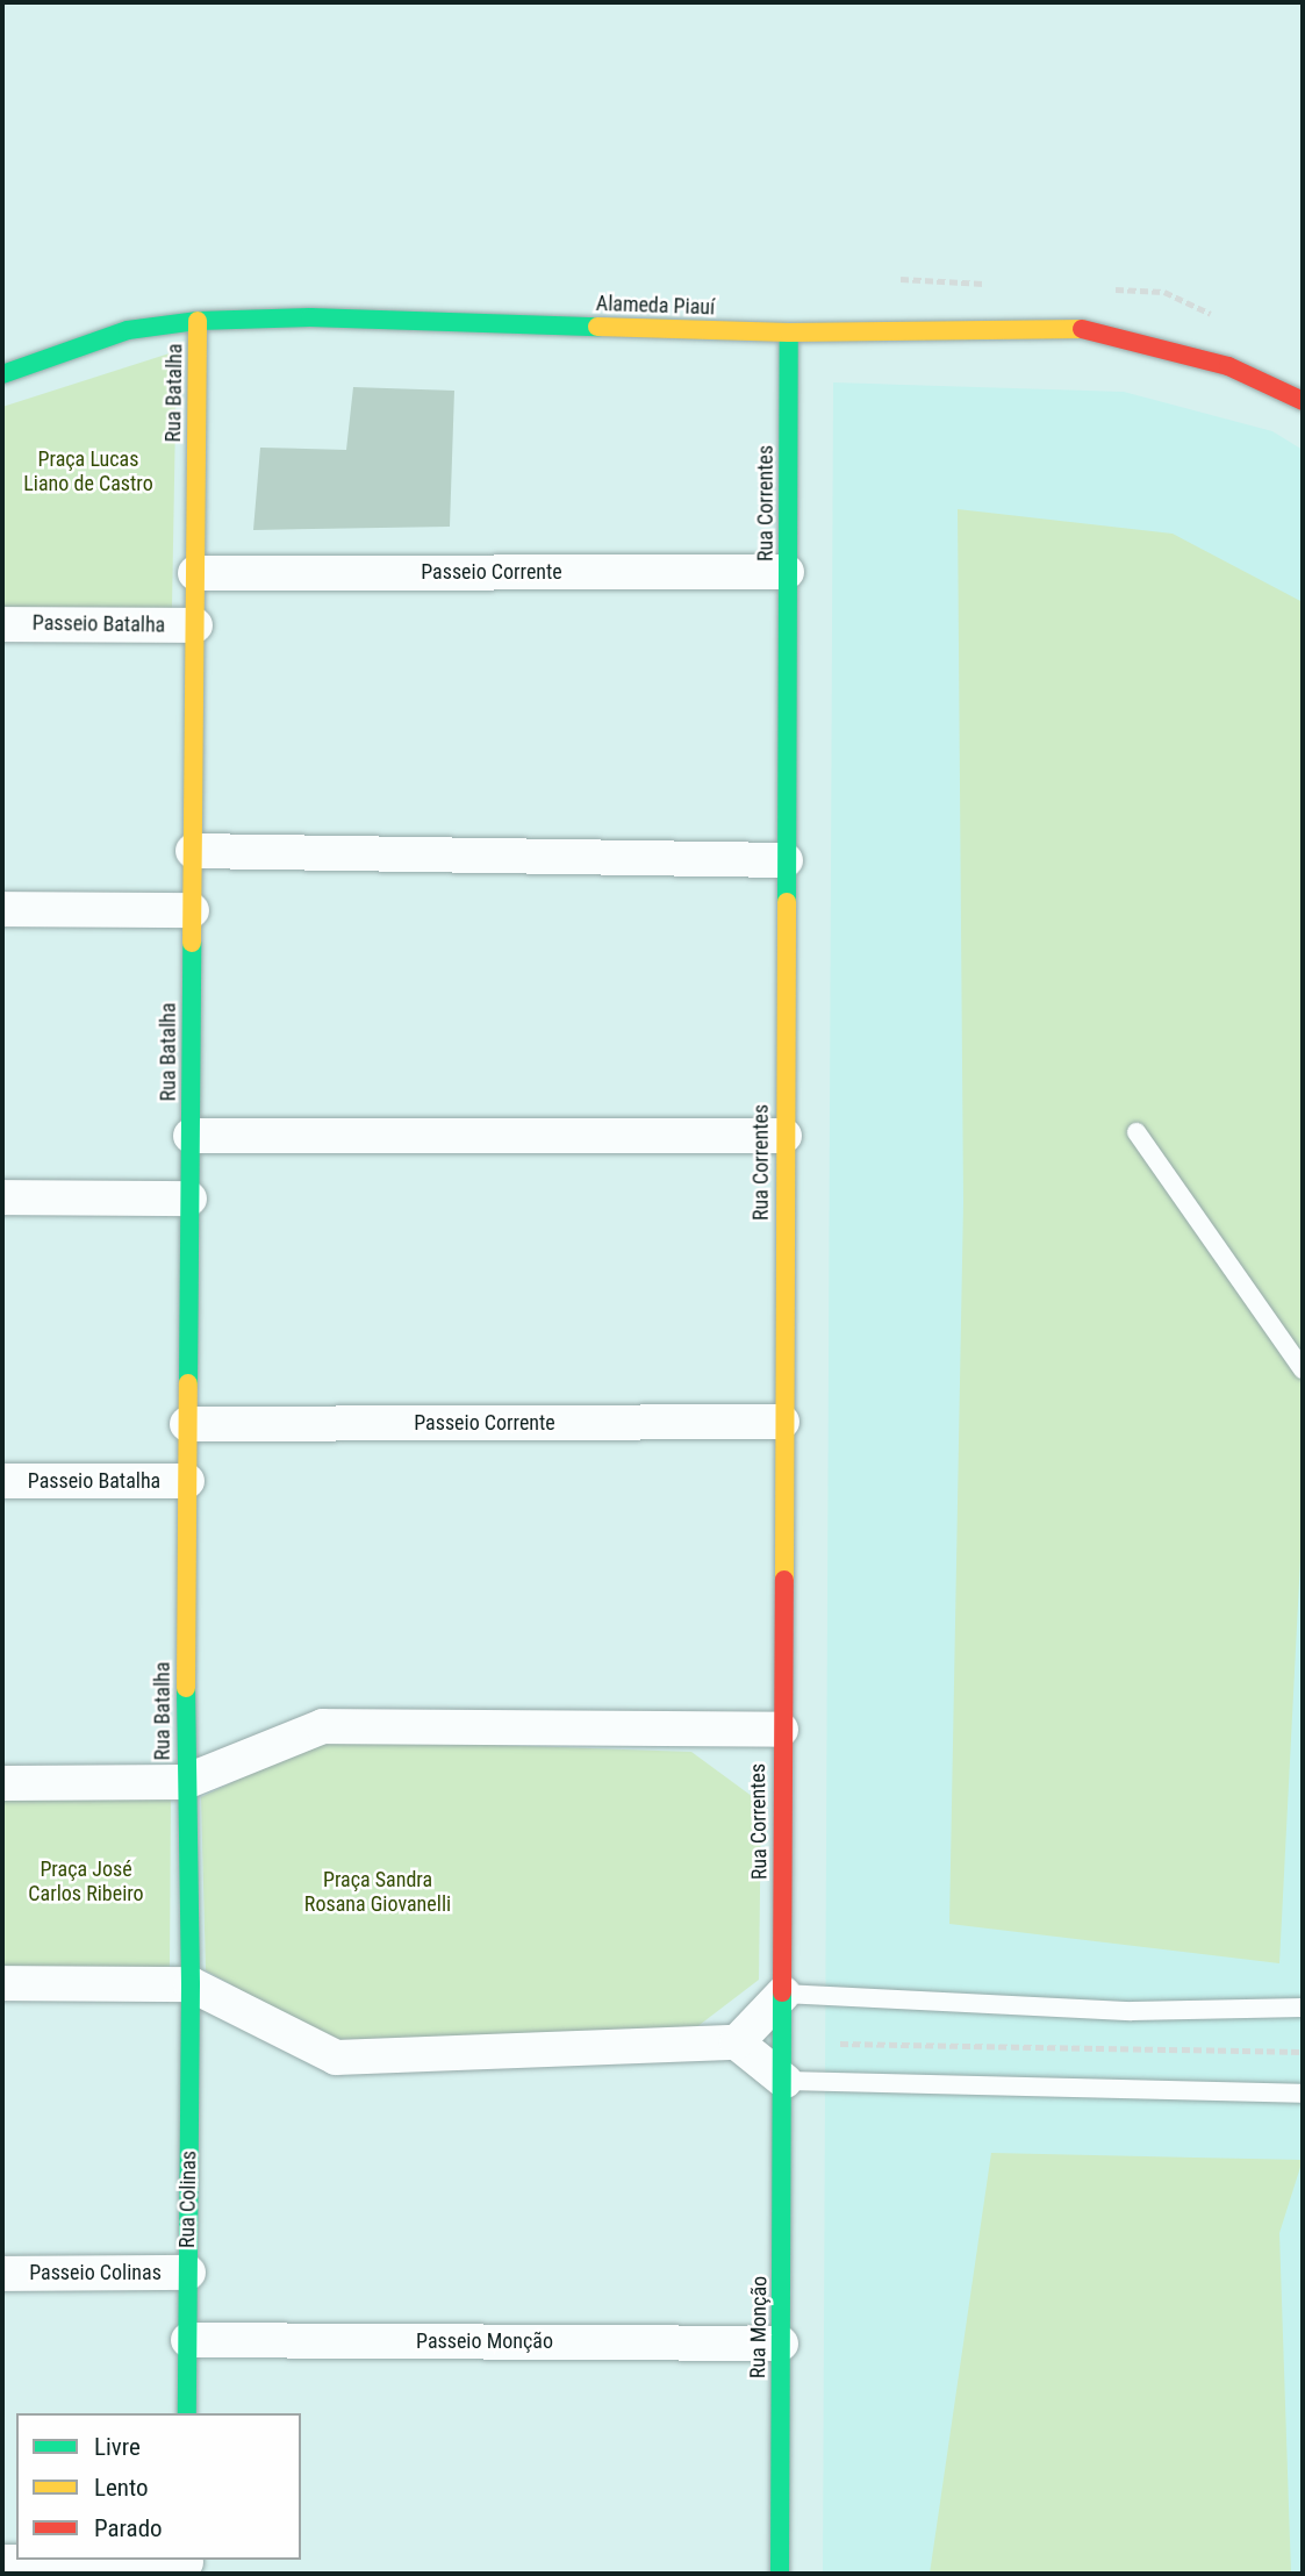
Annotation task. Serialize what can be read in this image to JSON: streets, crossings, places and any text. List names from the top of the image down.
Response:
{
  "streets": {
    "street": [
      "Alameda Piauí",
      "Rua Batalha",
      "Rua Correntes",
      "Passeio Corrente",
      "Passeio Batalha",
      "Rua Colinas",
      "Passeio Colinas",
      "Rua Monção",
      "Passeio Monção"
    ]
  },
  "crossings": [
    ["Alameda Piauí", "Rua Batalha"],
    ["Alameda Piauí", "Rua Correntes"],
    ["Rua Batalha", "Passeio Corrente"],
    ["Rua Batalha", "Passeio Batalha"],
    ["Rua Batalha", "Rua Colinas"],
    ["Rua Correntes", "Passeio Corrente"],
    ["Rua Correntes", "Rua Monção"],
    ["Rua Colinas", "Passeio Colinas"],
    ["Rua Colinas", "Passeio Monção"],
    ["Rua Monção", "Passeio Monção"]
  ],
  "parks": ["Praça Lucas Liano de Castro", "Praça José Carlos Ribeiro", "Praça Sandra Rosana Giovanelli"],
  "legend": ["Livre", "Lento", "Parado"]
}
